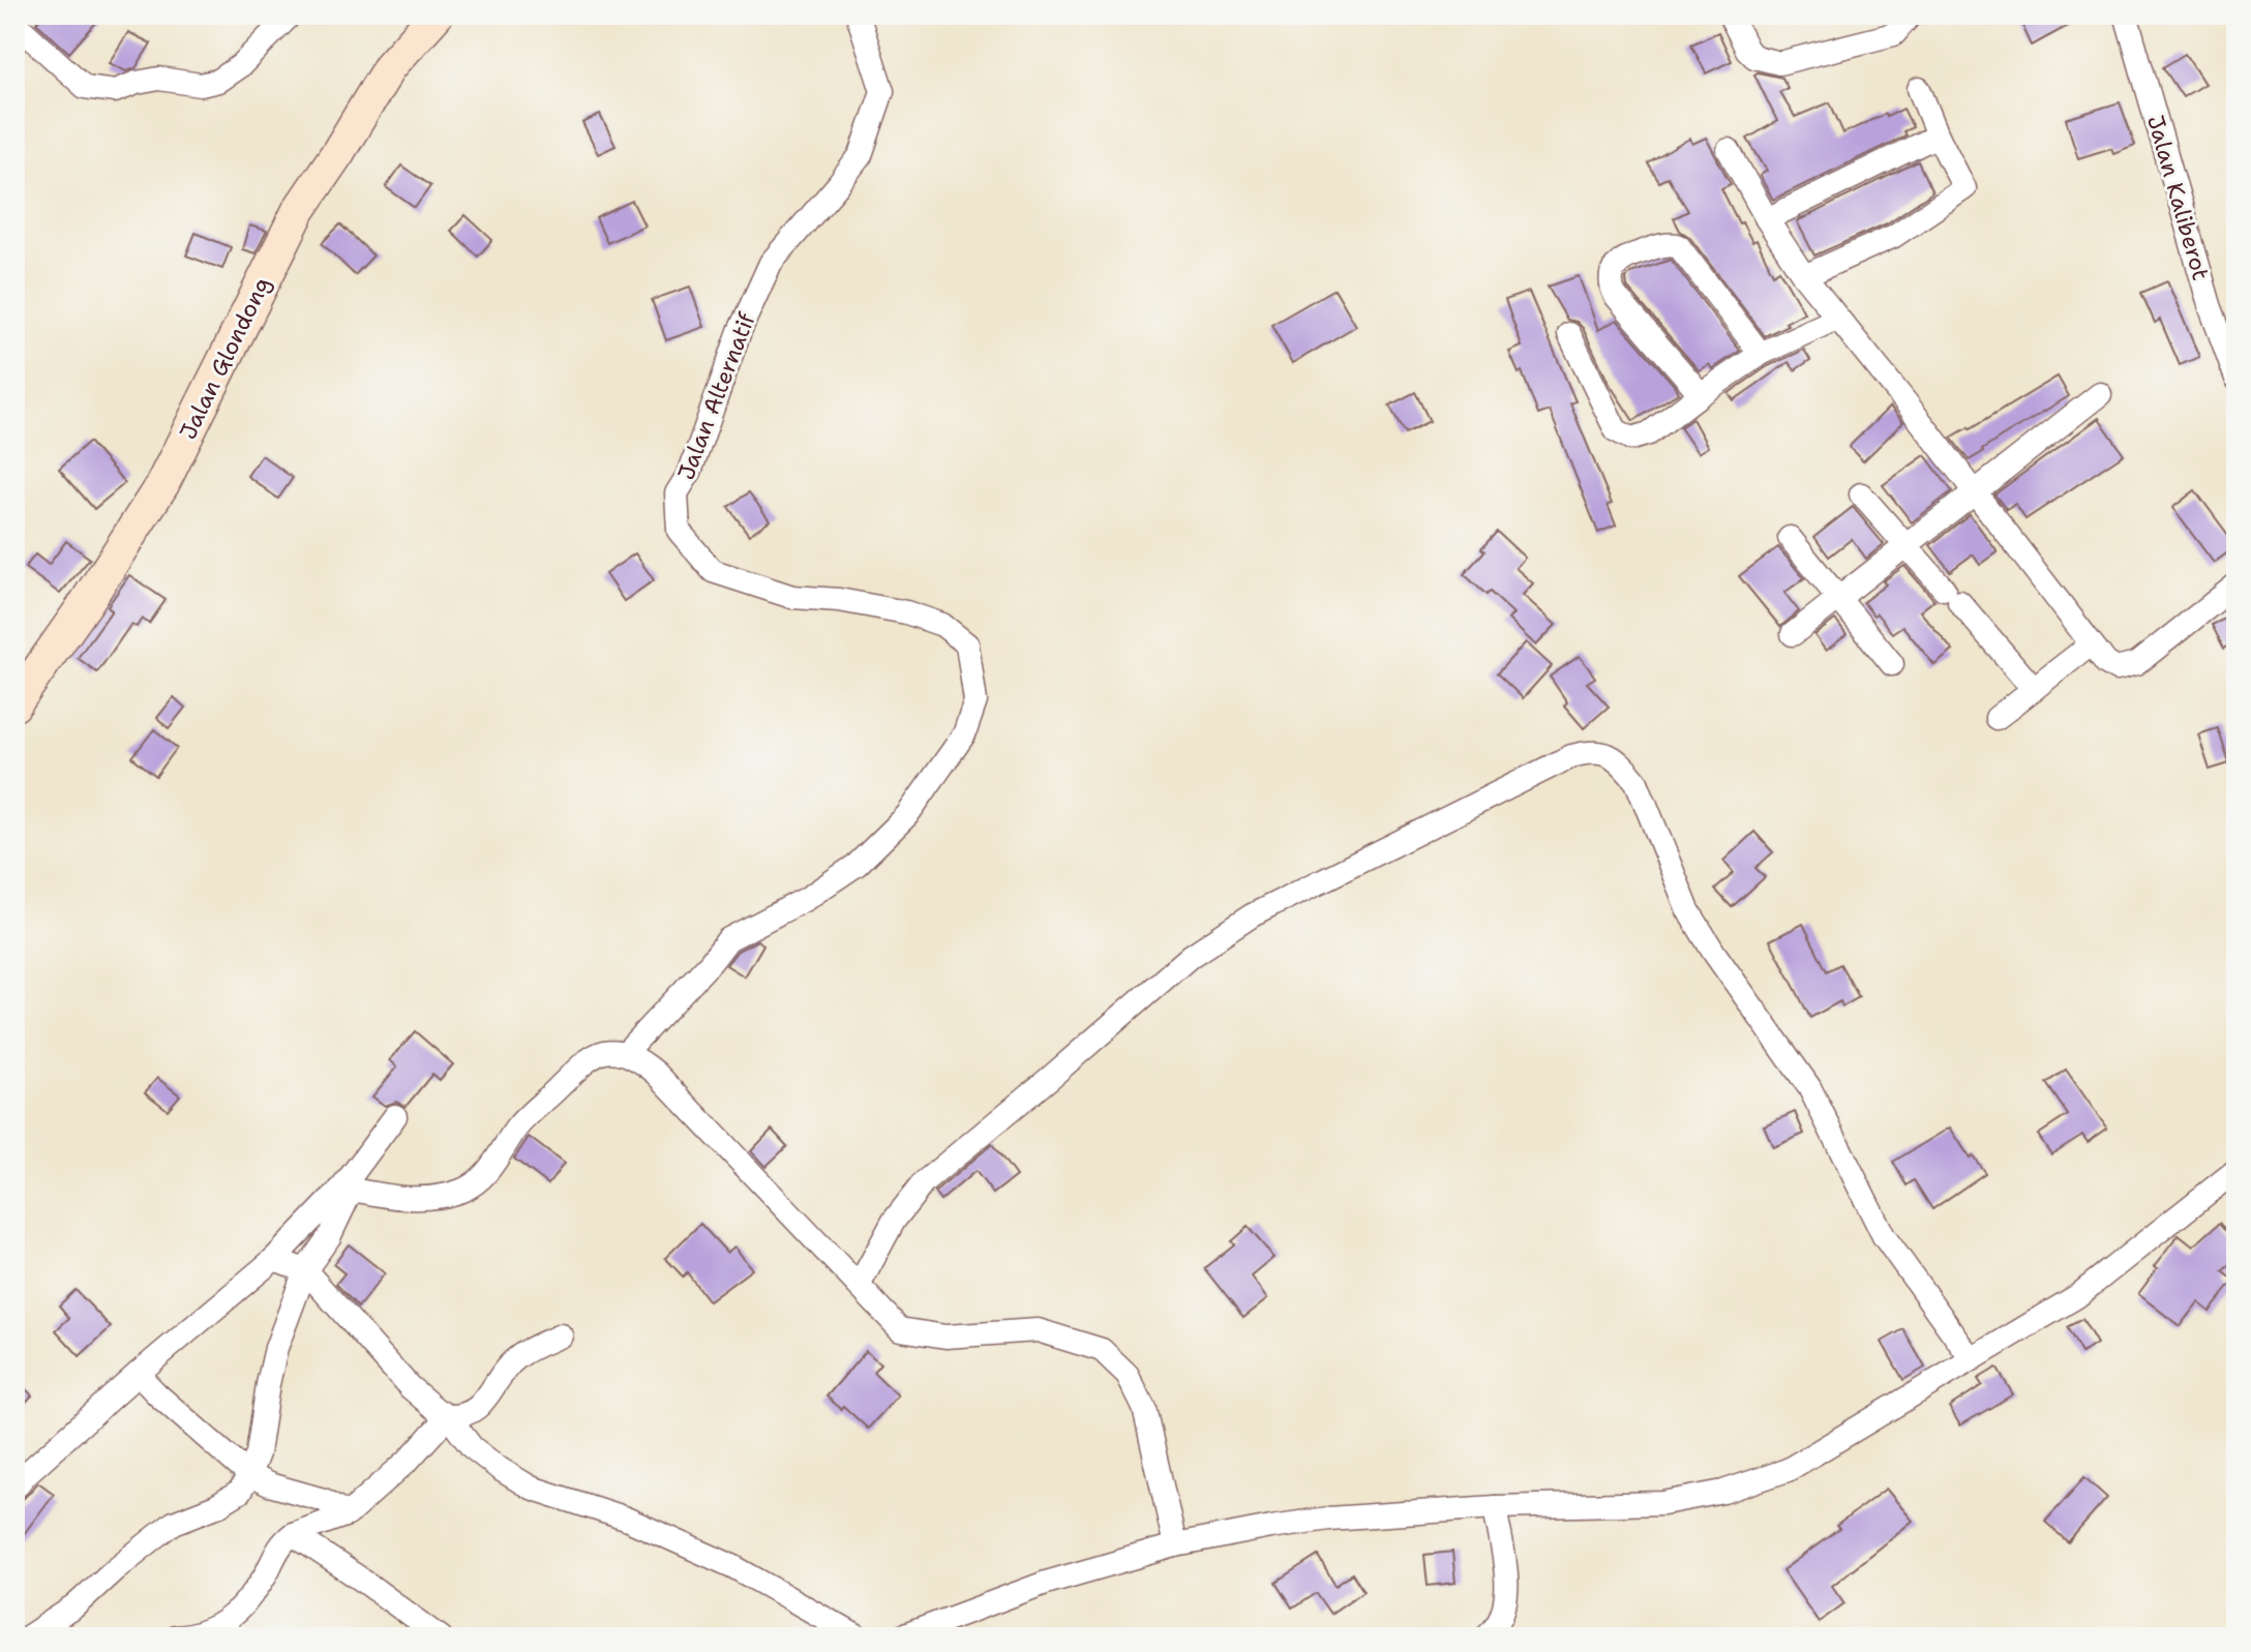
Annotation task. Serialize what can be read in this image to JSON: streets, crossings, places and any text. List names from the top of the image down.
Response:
{
  "streets": {
    "main road": ["Jalan Glondong"],
    "street": ["Jalan Kaliberot", "Jalan Alternatif"]
  }
}
